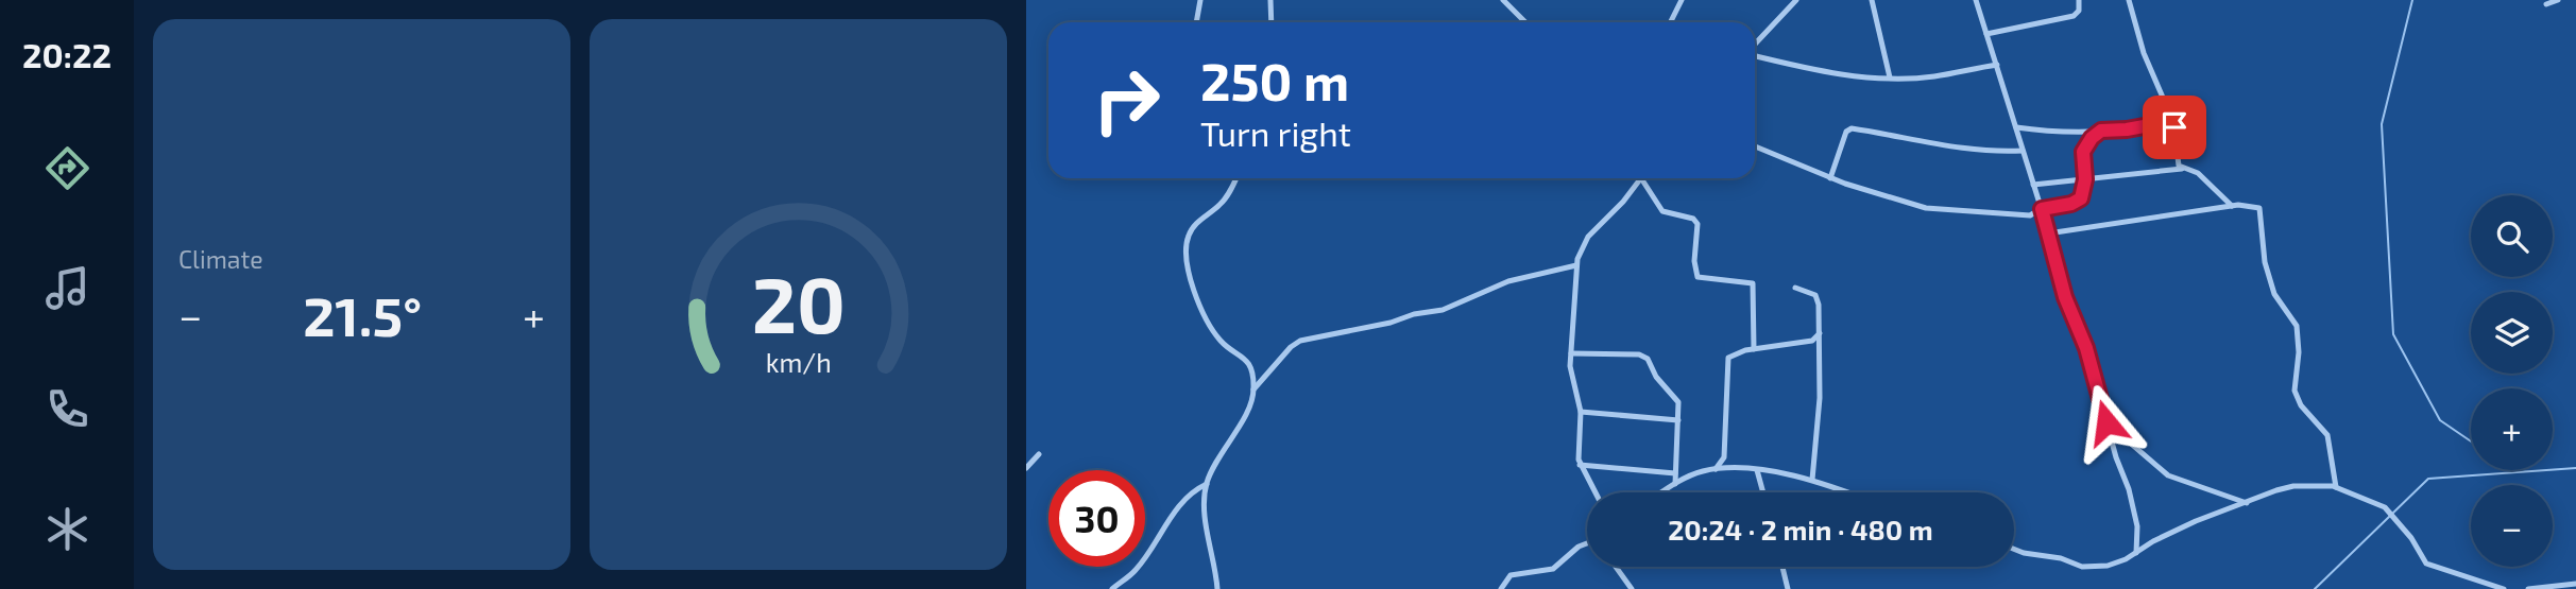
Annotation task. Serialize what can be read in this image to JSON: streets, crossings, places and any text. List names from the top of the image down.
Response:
{
  "page": {
    "tabs": "20:22",
    "tile": "Climate",
    "turn": ["250 m", "Turn right"],
    "map_buttons": ["+", "−"],
    "heat": ["−", "21.5°", "+"],
    "limit": "30",
    "trip": "20:24 · 2 min · 480 m",
    "gauge": ["20", "km/h"]
  }
}
